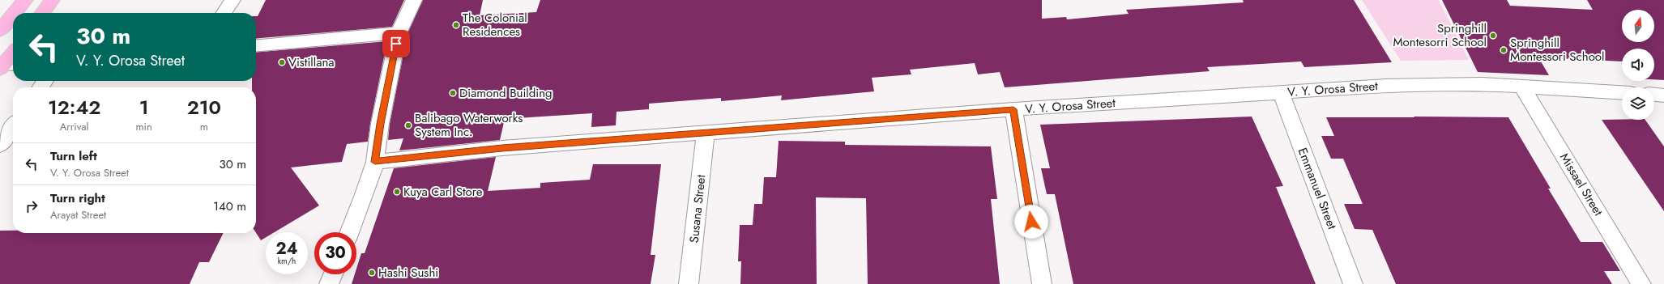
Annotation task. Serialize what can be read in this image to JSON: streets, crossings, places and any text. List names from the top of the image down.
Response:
{
  "streets": {
    "street": [
      "V. Y. Orosa Street",
      "Missael Street",
      "Emmanuel Street",
      "Susana Street"
    ]
  },
  "crossings": [
    ["V. Y. Orosa Street", "Missael Street"],
    ["V. Y. Orosa Street", "Emmanuel Street"],
    ["V. Y. Orosa Street", "Susana Street"]
  ],
  "places": [
    "The Colonial Residences",
    "Springhill Montesorri School",
    "Springhill Montessori School",
    "Vistillana",
    "Diamond Building",
    "Balibago Waterworks System Inc.",
    "Kuya Carl Store",
    "Hashi Sushi"
  ],
  "north": "top",
  "page": {
    "turn": ["30 m", "V. Y. Orosa Street"],
    "eta": [
      "12:42",
      "Arrival",
      "1",
      "min",
      "210",
      "m"
    ],
    "list": [
      {
        "name": "Turn left",
        "note": "V. Y. Orosa Street",
        "value": "30 m"
      },
      {
        "name": "Turn right",
        "note": "Arayat Street",
        "value": "140 m"
      }
    ],
    "speed": "24 km/h",
    "limit": "30"
  }
}
